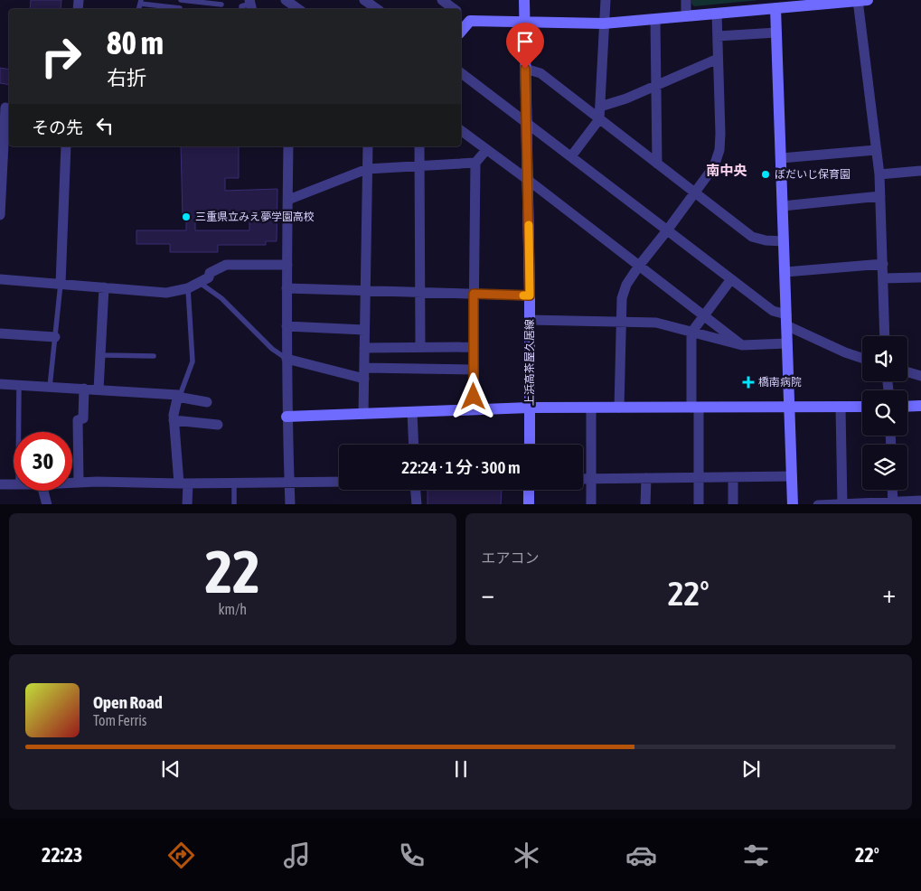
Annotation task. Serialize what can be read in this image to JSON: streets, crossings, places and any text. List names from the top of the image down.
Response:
{
  "streets": {
    "street": ["上浜高茶屋久居線"]
  },
  "districts": ["南中央"],
  "places": {
    "other": ["ぼだいじ保育園", "三重県立みえ夢学園高校"],
    "health": ["橋南病院"]
  },
  "page": {
    "turn": ["80 m", "右折"],
    "then": "その先",
    "limit": "30",
    "trip": "22:24 · 1 分 · 300 m",
    "tile": [
      ["22", "km/h"],
      "エアコン"
    ],
    "heat": ["−", "22°", "+"],
    "song": ["Open Road", "Tom Ferris"],
    "tabs": ["22:23", "22°"]
  }
}
